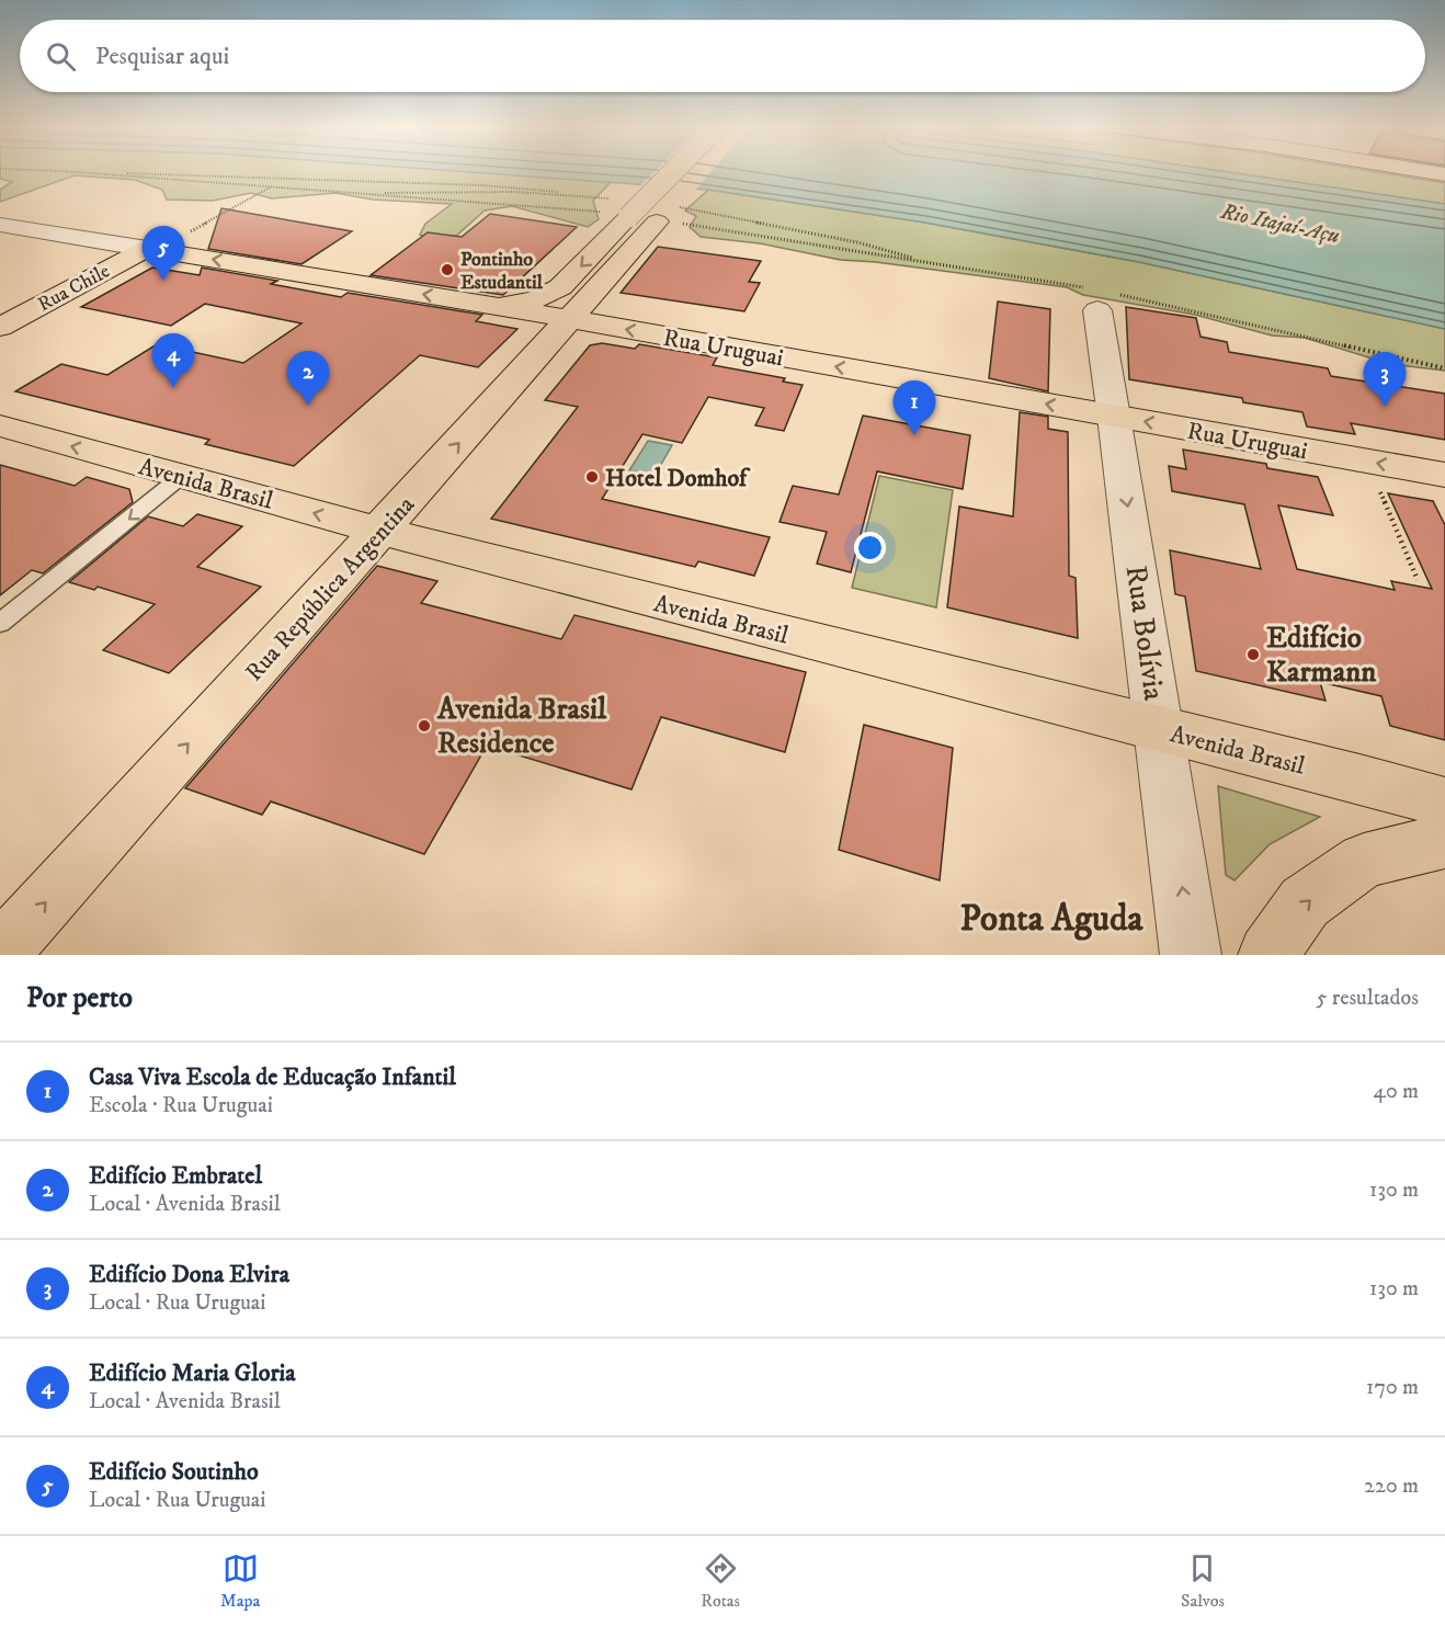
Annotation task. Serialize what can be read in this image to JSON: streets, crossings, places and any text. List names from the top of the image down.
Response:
{
  "streets": {
    "main road": [
      "Rua Chile",
      "Rua Uruguai",
      "Avenida Brasil",
      "Rua República Argentina"
    ],
    "street": ["Rua Bolívia"]
  },
  "crossings": [
    ["Rua Chile", "Rua Uruguai"],
    ["Rua Uruguai", "Rua República Argentina"],
    ["Rua Uruguai", "Rua Bolívia"],
    ["Avenida Brasil", "Rua República Argentina"],
    ["Avenida Brasil", "Rua Bolívia"]
  ],
  "one_way": ["Rua Uruguai", "Rua República Argentina"],
  "districts": ["Ponta Aguda"],
  "water": ["Rio Itajaí-Açu"],
  "places": [
    "Pontinho Estudantil",
    "Hotel Domhof",
    "Edifício Karmann",
    "Avenida Brasil Residence"
  ],
  "page": {
    "search": "Pesquisar aqui",
    "pins": [
      "5",
      "4",
      "2",
      "3",
      "1"
    ],
    "heading": ["Por perto", "5 resultados"],
    "list": [
      {
        "mark": "1",
        "name": "Casa Viva Escola de Educação Infantil",
        "note": "Escola · Rua Uruguai",
        "value": "40 m"
      },
      {
        "mark": "2",
        "name": "Edifício Embratel",
        "note": "Local · Avenida Brasil",
        "value": "130 m"
      },
      {
        "mark": "3",
        "name": "Edifício Dona Elvira",
        "note": "Local · Rua Uruguai",
        "value": "130 m"
      },
      {
        "mark": "4",
        "name": "Edifício Maria Gloria",
        "note": "Local · Avenida Brasil",
        "value": "170 m"
      },
      {
        "mark": "5",
        "name": "Edifício Soutinho",
        "note": "Local · Rua Uruguai",
        "value": "220 m"
      }
    ],
    "nav": ["Mapa", "Rotas", "Salvos"]
  }
}
